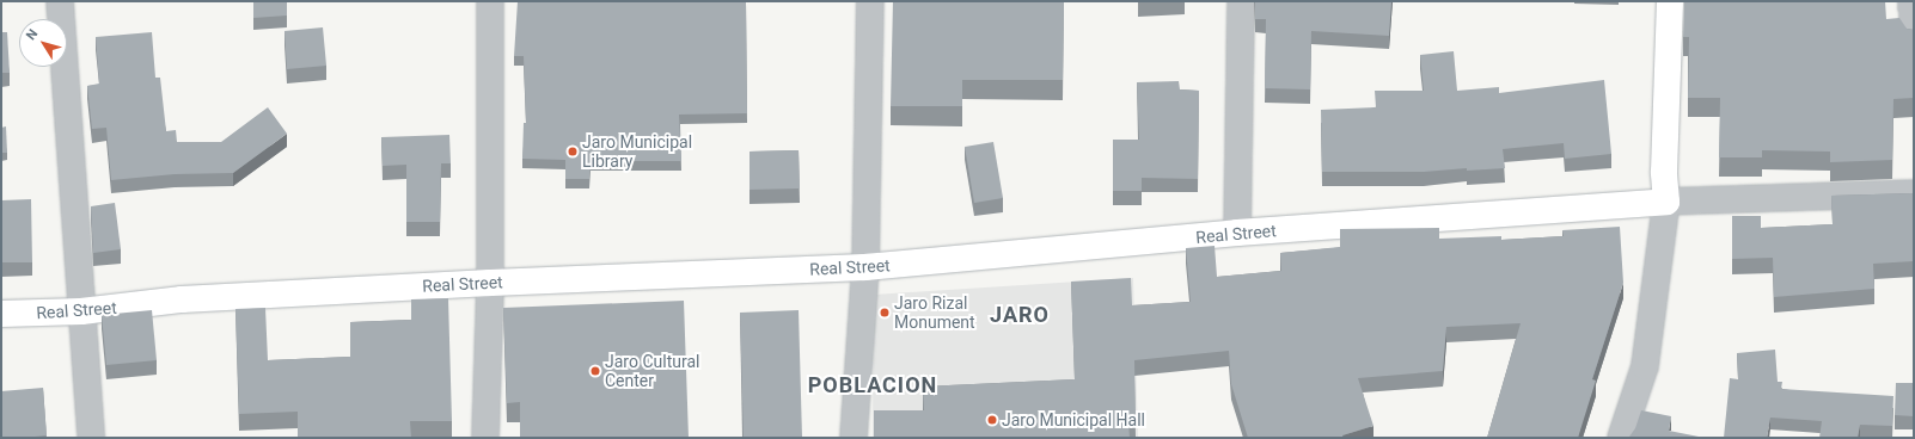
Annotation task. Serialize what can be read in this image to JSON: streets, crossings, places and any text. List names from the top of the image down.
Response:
{
  "streets": {
    "main road": ["Real Street"]
  },
  "districts": ["JARO", "POBLACION"],
  "places": [
    "Jaro Municipal Library",
    "Jaro Rizal Monument",
    "Jaro Cultural Center",
    "Jaro Municipal Hall"
  ],
  "north": "top left"
}
